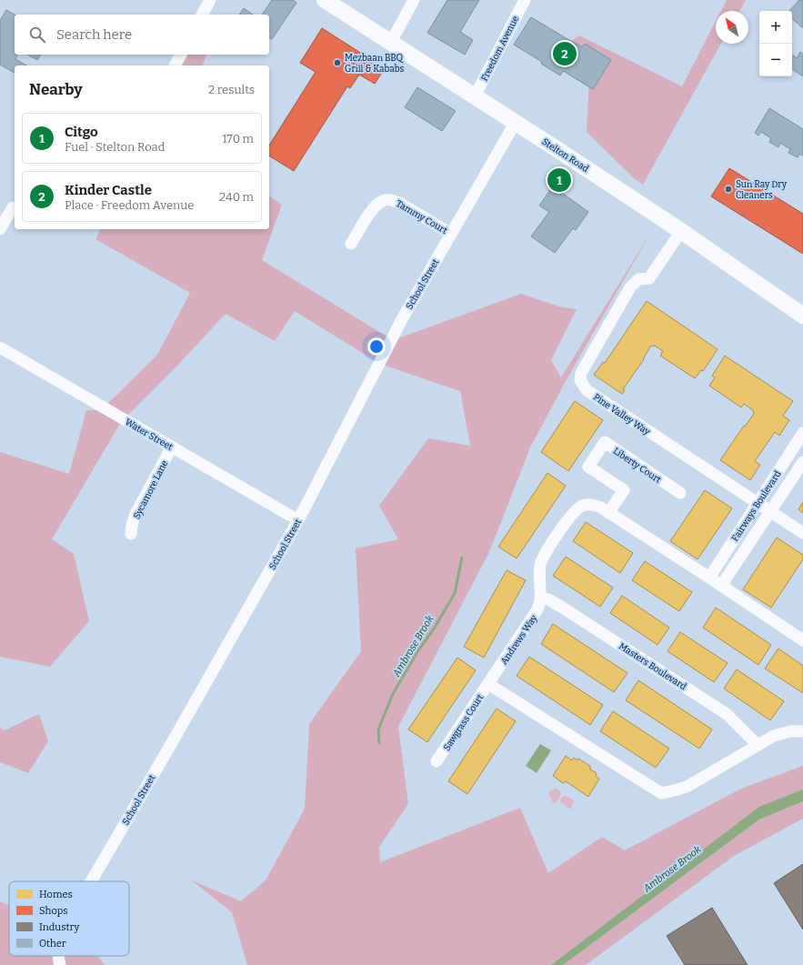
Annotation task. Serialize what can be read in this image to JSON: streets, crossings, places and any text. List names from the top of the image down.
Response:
{
  "streets": {
    "main road": ["Stelton Road"],
    "street": [
      "Freedom Avenue",
      "Tammy Court",
      "School Street",
      "Pine Valley Way",
      "Water Street",
      "Liberty Court",
      "Sycamore Lane",
      "Fairways Boulevard",
      "Andrews Way",
      "Masters Boulevard",
      "Sawgrass Court"
    ]
  },
  "crossings": [
    ["Freedom Avenue", "Stelton Road"],
    ["Stelton Road", "School Street"],
    ["Stelton Road", "Pine Valley Way"],
    ["Tammy Court", "School Street"],
    ["School Street", "Water Street"],
    ["Pine Valley Way", "Fairways Boulevard"],
    ["Water Street", "Sycamore Lane"],
    ["Liberty Court", "Andrews Way"],
    ["Fairways Boulevard", "Andrews Way"],
    ["Andrews Way", "Masters Boulevard"],
    ["Andrews Way", "Sawgrass Court"]
  ],
  "water": ["Ambrose Brook"],
  "places": ["Mezbaan BBQ Grill & Kababs", "Sun Ray Dry Cleaners"],
  "legend": [
    "Homes",
    "Shops",
    "Industry",
    "Other"
  ],
  "north": "top left",
  "page": {
    "map_buttons": ["+", "−"],
    "search": "Search here",
    "pins": ["2", "1"],
    "heading": ["Nearby", "2 results"],
    "list": [
      {
        "mark": "1",
        "name": "Citgo",
        "note": "Fuel · Stelton Road",
        "value": "170 m"
      },
      {
        "mark": "2",
        "name": "Kinder Castle",
        "note": "Place · Freedom Avenue",
        "value": "240 m"
      }
    ]
  }
}
